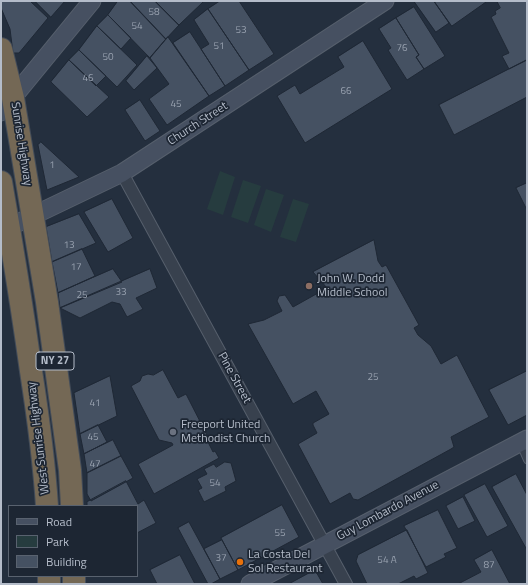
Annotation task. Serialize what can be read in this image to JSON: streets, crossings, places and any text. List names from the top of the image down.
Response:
{
  "streets": {
    "highway": ["Sunrise Highway", "NY 27", "West Sunrise Highway"],
    "street": ["Church Street", "Pine Street", "Guy Lombardo Avenue"]
  },
  "crossings": [
    ["Church Street", "Sunrise Highway"],
    ["Church Street", "NY 27"],
    ["Church Street", "Pine Street"],
    ["Church Street", "West Sunrise Highway"],
    ["Sunrise Highway", "NY 27"],
    ["NY 27", "West Sunrise Highway"],
    ["Pine Street", "Guy Lombardo Avenue"]
  ],
  "places": ["John W. Dodd Middle School", "Freeport United Methodist Church", "La Costa Del Sol Restaurant"],
  "house_numbers": [
    "58",
    "54",
    "53",
    "51",
    "76",
    "50",
    "46",
    "66",
    "45",
    "1",
    "13",
    "17",
    "33",
    "25",
    "25",
    "41",
    "45",
    "47",
    "54",
    "55",
    "37",
    "54 A",
    "87"
  ],
  "legend": ["Road", "Park", "Building"]
}
